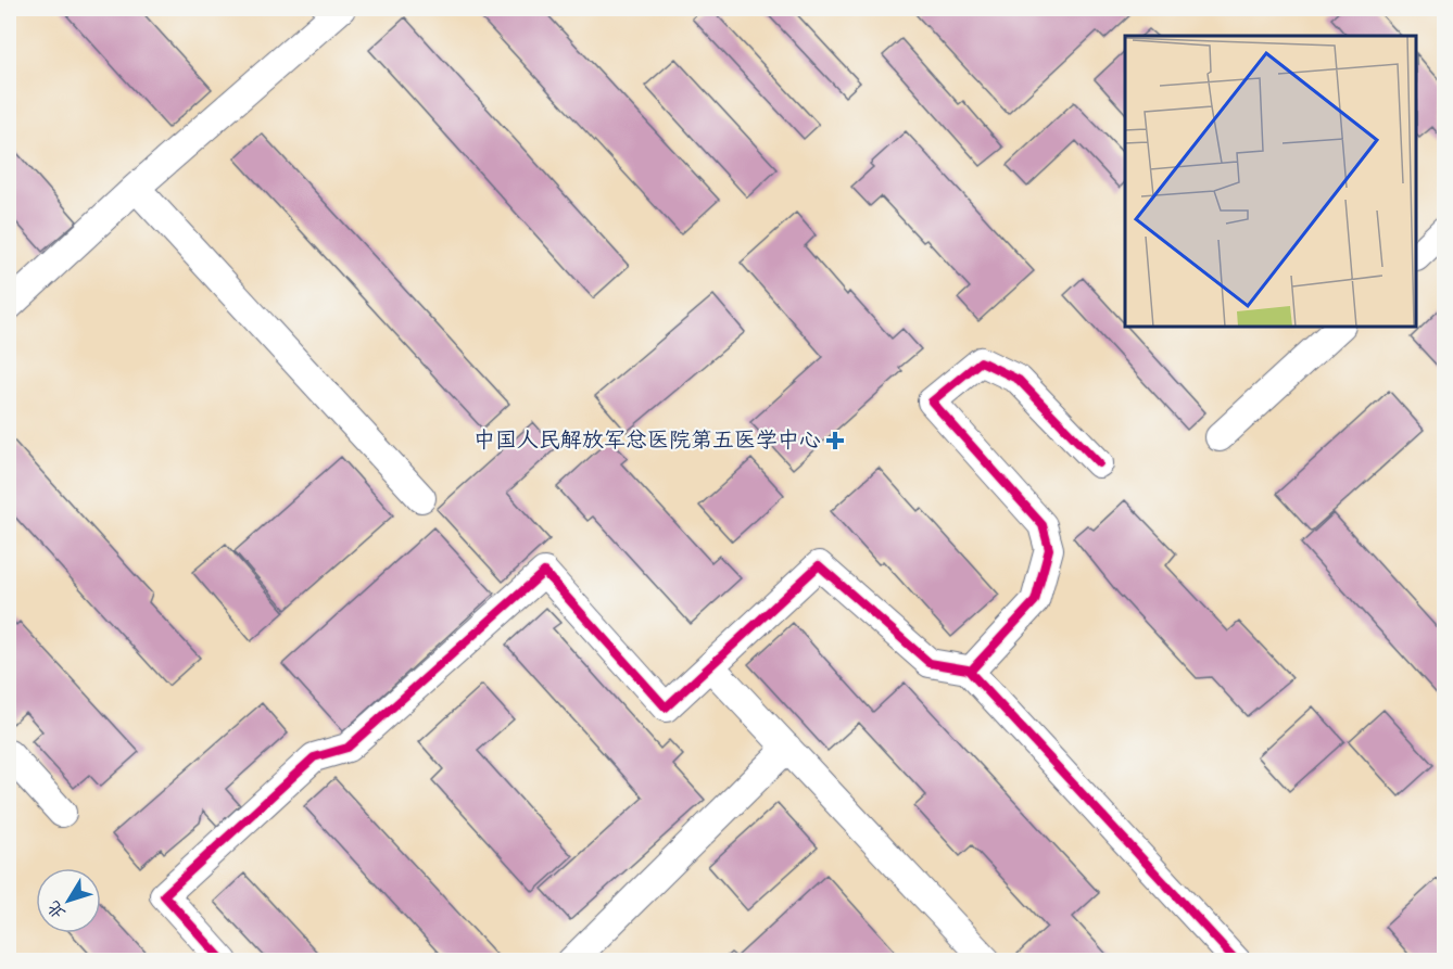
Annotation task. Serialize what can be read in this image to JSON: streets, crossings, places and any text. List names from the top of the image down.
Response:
{
  "places": {
    "health": ["中国人民解放军总医院第五医学中心"]
  },
  "north": "bottom left"
}
